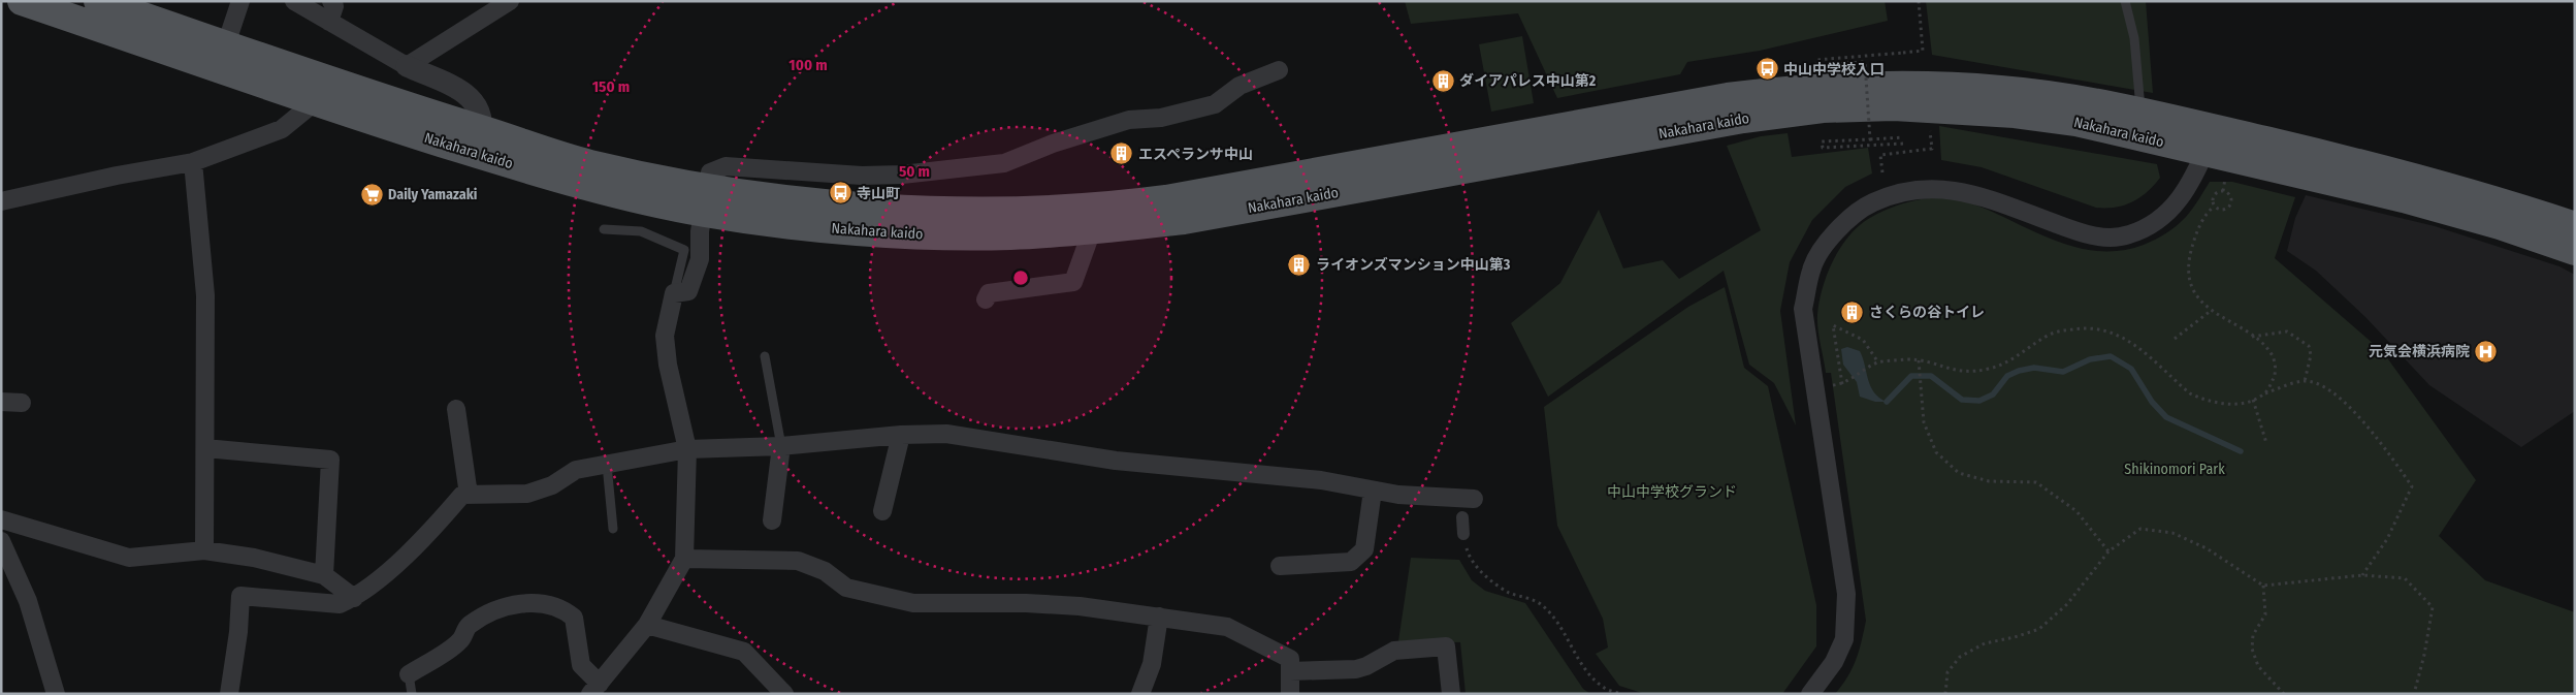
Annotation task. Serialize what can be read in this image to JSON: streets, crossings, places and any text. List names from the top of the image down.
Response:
{
  "streets": {
    "main road": ["Nakahara kaido"]
  },
  "parks": ["Shikinomori Park", "中山中学校グランド"],
  "places": {
    "bus stop": ["中山中学校入口", "寺山町"],
    "building": [
      "ダイアパレス中山第2",
      "エスペランサ中山",
      "ライオンズマンション中山第3",
      "さくらの谷トイレ"
    ],
    "supermarket": ["Daily Yamazaki"],
    "hospital": ["元気会横浜病院"]
  },
  "rings": ["100 m", "150 m", "50 m"]
}
